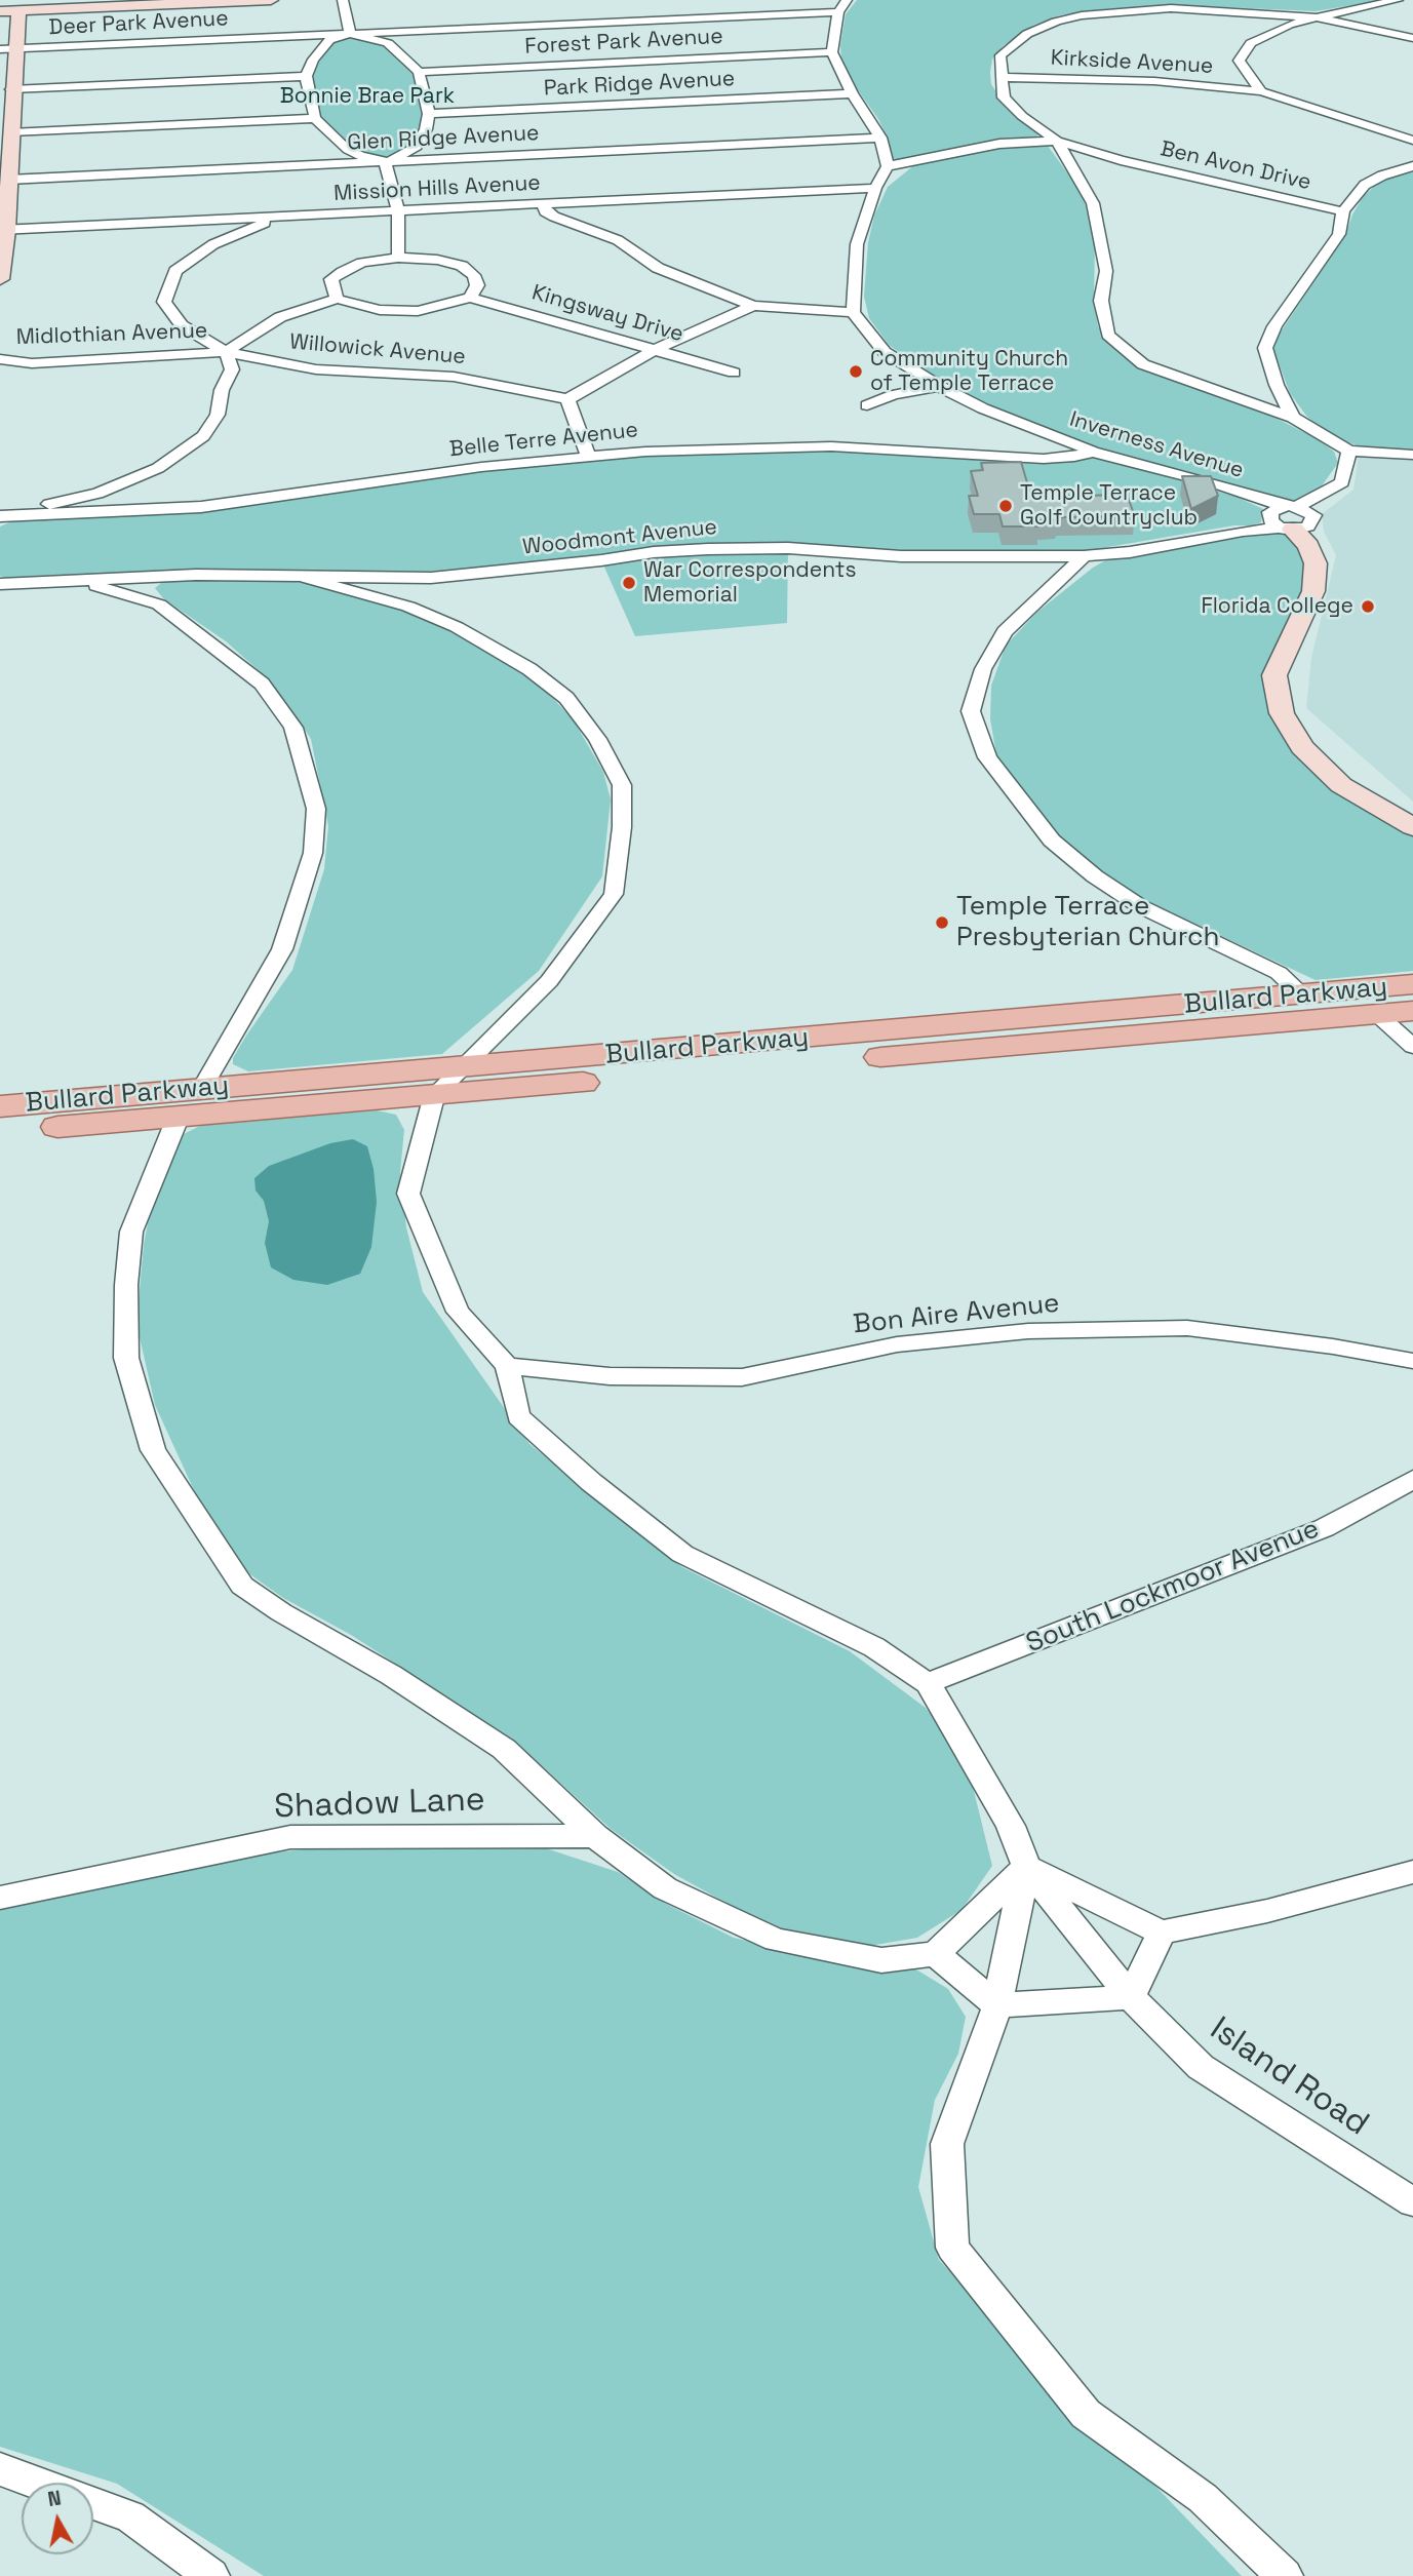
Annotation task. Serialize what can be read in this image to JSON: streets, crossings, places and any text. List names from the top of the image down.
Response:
{
  "streets": {
    "main road": ["Bullard Parkway"],
    "street": [
      "Deer Park Avenue",
      "Forest Park Avenue",
      "Kirkside Avenue",
      "Park Ridge Avenue",
      "Glen Ridge Avenue",
      "Ben Avon Drive",
      "Mission Hills Avenue",
      "Kingsway Drive",
      "Midlothian Avenue",
      "Willowick Avenue",
      "Belle Terre Avenue",
      "Inverness Avenue",
      "Woodmont Avenue",
      "Bon Aire Avenue",
      "South Lockmoor Avenue",
      "Shadow Lane",
      "Island Road"
    ]
  },
  "crossings": [
    ["Deer Park Avenue", "Forest Park Avenue"],
    ["Deer Park Avenue", "Park Ridge Avenue"],
    ["Deer Park Avenue", "Glen Ridge Avenue"],
    ["Forest Park Avenue", "Park Ridge Avenue"],
    ["Forest Park Avenue", "Glen Ridge Avenue"],
    ["Park Ridge Avenue", "Glen Ridge Avenue"],
    ["Mission Hills Avenue", "Willowick Avenue"],
    ["Midlothian Avenue", "Willowick Avenue"],
    ["Belle Terre Avenue", "Inverness Avenue"],
    ["Inverness Avenue", "Woodmont Avenue"]
  ],
  "parks": ["Bonnie Brae Park"],
  "places": [
    "Community Church of Temple Terrace",
    "Temple Terrace Golf Countryclub",
    "War Correspondents Memorial",
    "Florida College",
    "Temple Terrace Presbyterian Church"
  ],
  "north": "top"
}
